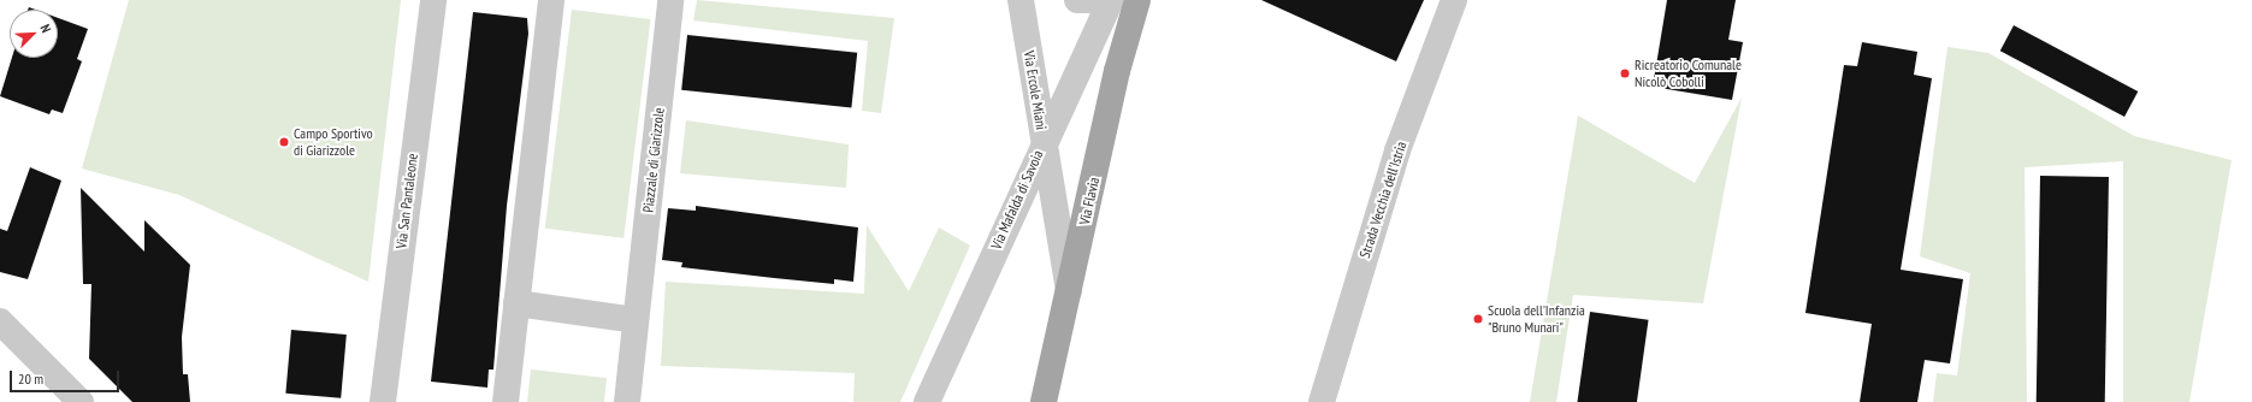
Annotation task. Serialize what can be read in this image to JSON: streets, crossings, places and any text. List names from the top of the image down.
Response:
{
  "streets": {
    "main road": ["Via Flavia"],
    "street": [
      "Via Ercole Miani",
      "Piazzale di Giarizzole",
      "Via Mafalda di Savoia",
      "Strada Vecchia dell'Istria",
      "Via San Pantaleone"
    ]
  },
  "crossings": [
    ["Via Ercole Miani", "Via Mafalda di Savoia"],
    ["Via Ercole Miani", "Via Flavia"]
  ],
  "places": ["Ricreatorio Comunale Nicolò Cobolli", "Campo Sportivo di Giarizzole", "Scuola dell'Infanzia \"Bruno Munari\""],
  "scale_bar": "20 m",
  "north": "top right"
}
